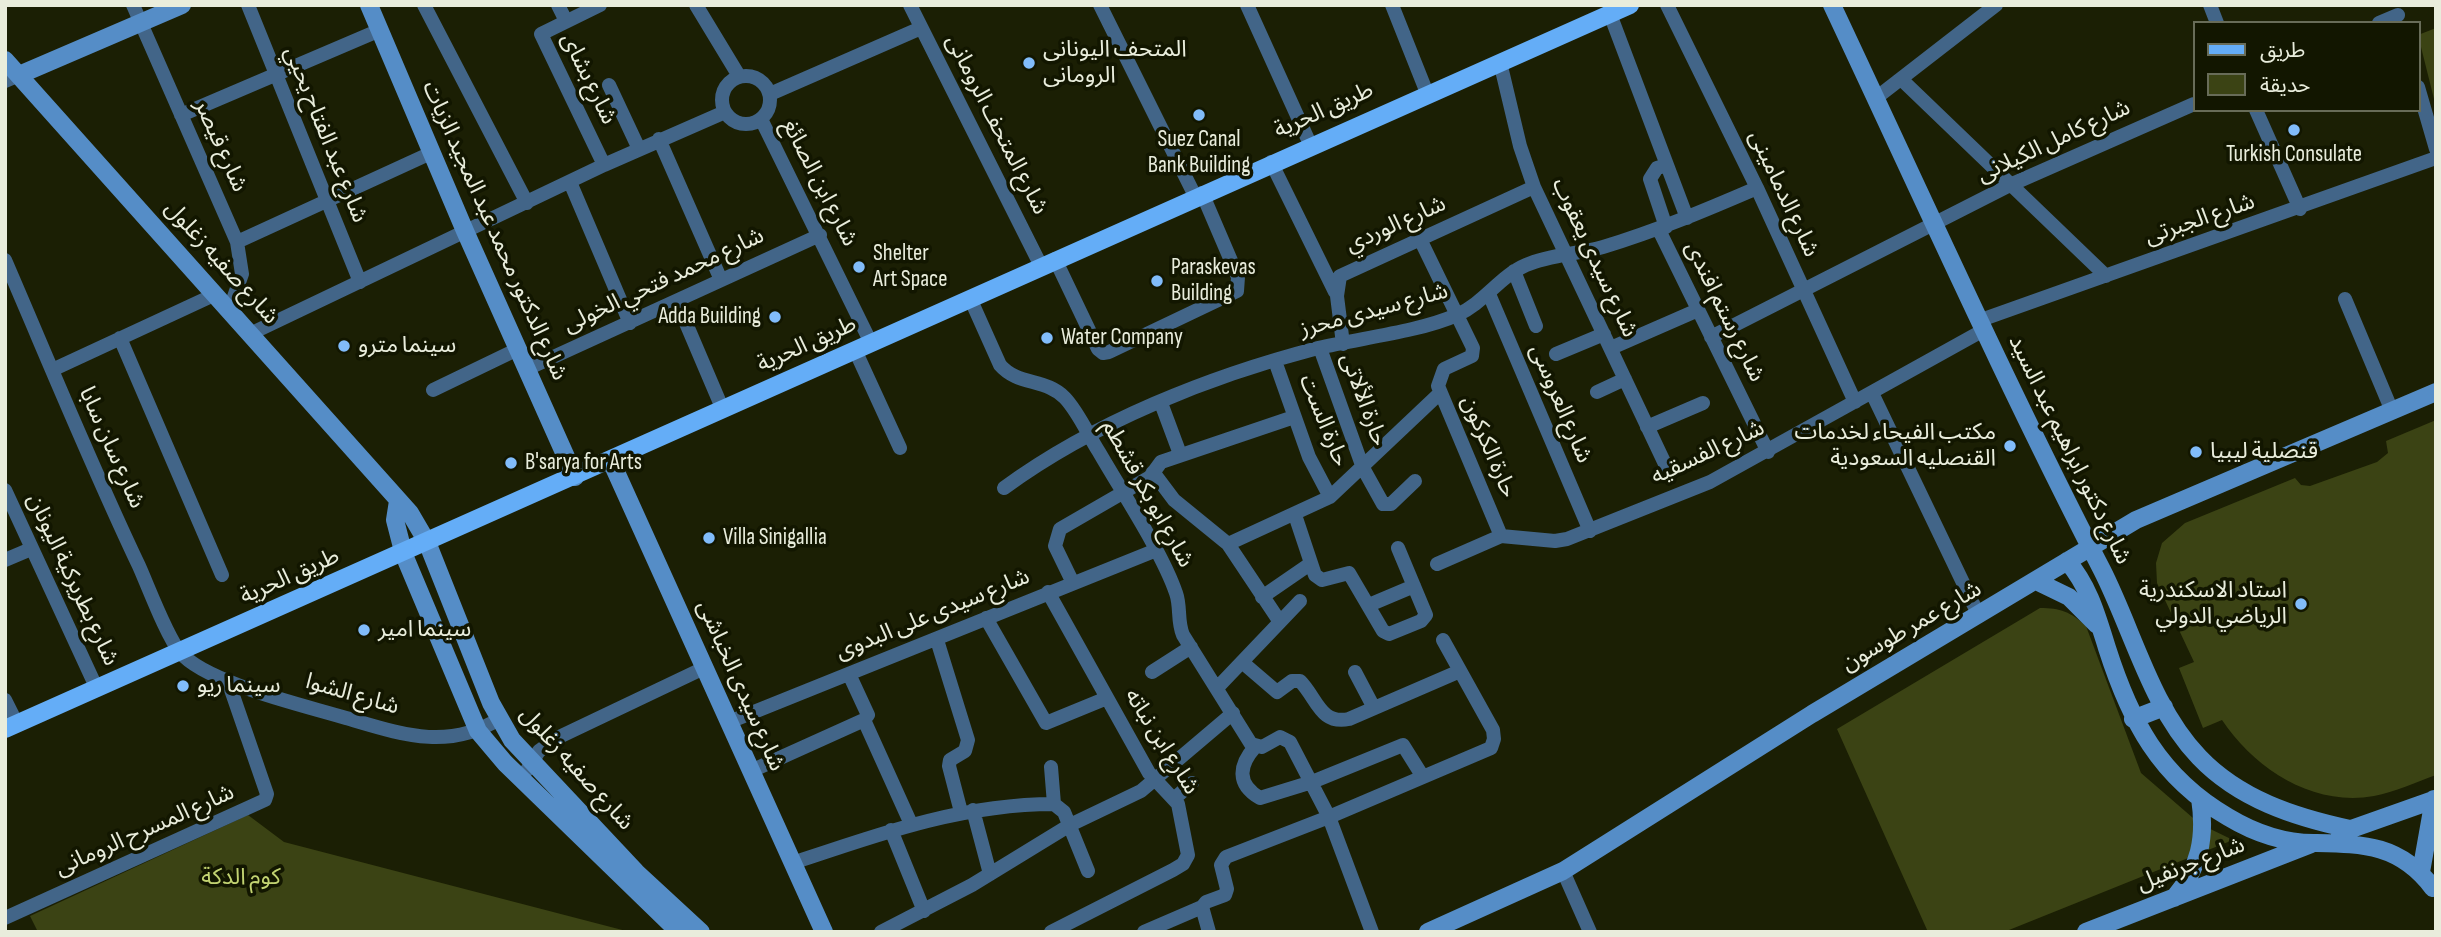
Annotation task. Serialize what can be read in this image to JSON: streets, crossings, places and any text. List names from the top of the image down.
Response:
{
  "streets": {
    "main road": [
      "طريق الحرية",
      "شارع الدكتور محمد عبد المجيد الزيات",
      "شارع صفيه زغلول",
      "شارع دكتور ابراهيم عبد السيد",
      "شارع عمر طوسون",
      "شارع سيدى الخباشى",
      "شارع جرنفيل"
    ],
    "street": [
      "شارع بشاى",
      "شارع المتحف الرومانى",
      "شارع عبد الفتاح يحيي",
      "شارع كامل الكيلانى",
      "شارع قيصر",
      "شارع ابن الصائغ",
      "شارع الدمامينى",
      "شارع الجبرتى",
      "شارع الوردي",
      "شارع سيدى يعقوب",
      "شارع محمد فتحي الخولى",
      "شارع سيدى محرز",
      "شارع رستم افندى",
      "حارة الألاتى",
      "شارع العروسى",
      "حارة الست",
      "حارة الكركون",
      "شارع سان سابا",
      "شارع الفسقيه",
      "شارع ابو بكر قشطم",
      "شارع بطريركية اليونان",
      "شارع سيدى على البدوى",
      "شارع الشوا",
      "شارع ابن نباته",
      "شارع المسرح الرومانى"
    ]
  },
  "crossings": [
    ["طريق الحرية", "شارع المتحف الرومانى"],
    ["طريق الحرية", "شارع ابن الصائغ"],
    ["طريق الحرية", "شارع الدكتور محمد عبد المجيد الزيات"],
    ["طريق الحرية", "شارع سيدى يعقوب"],
    ["طريق الحرية", "شارع صفيه زغلول"],
    ["طريق الحرية", "شارع سان سابا"],
    ["طريق الحرية", "شارع ابو بكر قشطم"],
    ["طريق الحرية", "شارع بطريركية اليونان"],
    ["طريق الحرية", "شارع سيدى الخباشى"],
    ["طريق الحرية", "شارع الشوا"],
    ["شارع كامل الكيلانى", "شارع الدمامينى"],
    ["شارع كامل الكيلانى", "شارع رستم افندى"],
    ["شارع كامل الكيلانى", "شارع دكتور ابراهيم عبد السيد"],
    ["شارع قيصر", "شارع صفيه زغلول"],
    ["شارع ابن الصائغ", "شارع محمد فتحي الخولى"],
    ["شارع الدمامينى", "شارع سيدى محرز"],
    ["شارع الدمامينى", "شارع الفسقيه"],
    ["شارع الجبرتى", "شارع دكتور ابراهيم عبد السيد"],
    ["شارع الجبرتى", "شارع الفسقيه"],
    ["شارع الوردي", "شارع سيدى يعقوب"],
    ["شارع الوردي", "حارة الكركون"],
    ["شارع الدكتور محمد عبد المجيد الزيات", "شارع محمد فتحي الخولى"],
    ["شارع سيدى يعقوب", "شارع سيدى محرز"],
    ["شارع صفيه زغلول", "شارع الشوا"],
    ["شارع سيدى محرز", "شارع رستم افندى"],
    ["شارع سيدى محرز", "حارة الألاتى"],
    ["شارع سيدى محرز", "شارع العروسى"],
    ["شارع سيدى محرز", "حارة الست"],
    ["شارع سيدى محرز", "حارة الكركون"],
    ["شارع سيدى محرز", "شارع ابو بكر قشطم"],
    ["شارع رستم افندى", "شارع الفسقيه"],
    ["شارع العروسى", "شارع الفسقيه"],
    ["حارة الكركون", "شارع الفسقيه"],
    ["شارع سان سابا", "شارع الشوا"],
    ["شارع دكتور ابراهيم عبد السيد", "شارع الفسقيه"],
    ["شارع دكتور ابراهيم عبد السيد", "شارع عمر طوسون"],
    ["شارع دكتور ابراهيم عبد السيد", "شارع جرنفيل"],
    ["شارع ابو بكر قشطم", "شارع سيدى على البدوى"],
    ["شارع سيدى على البدوى", "شارع سيدى الخباشى"],
    ["شارع سيدى على البدوى", "شارع ابن نباته"],
    ["شارع الشوا", "شارع المسرح الرومانى"]
  ],
  "parks": ["كوم الدكة"],
  "places": [
    "المتحف اليونانى الرومانى",
    "Suez Canal Bank Building",
    "Turkish Consulate",
    "Shelter Art Space",
    "Paraskevas Building",
    "Adda Building",
    "Water Company",
    "سينما مترو",
    "مكتب الفيحاء لخدمات القنصليه السعودية",
    "قنصلية ليبيا",
    "B'sarya for Arts",
    "Villa Sinigallia",
    "استاد الاسكندرية الرياضي الدولي",
    "سينما امير",
    "سينما ريو"
  ],
  "legend": ["طريق", "حديقة"]
}
